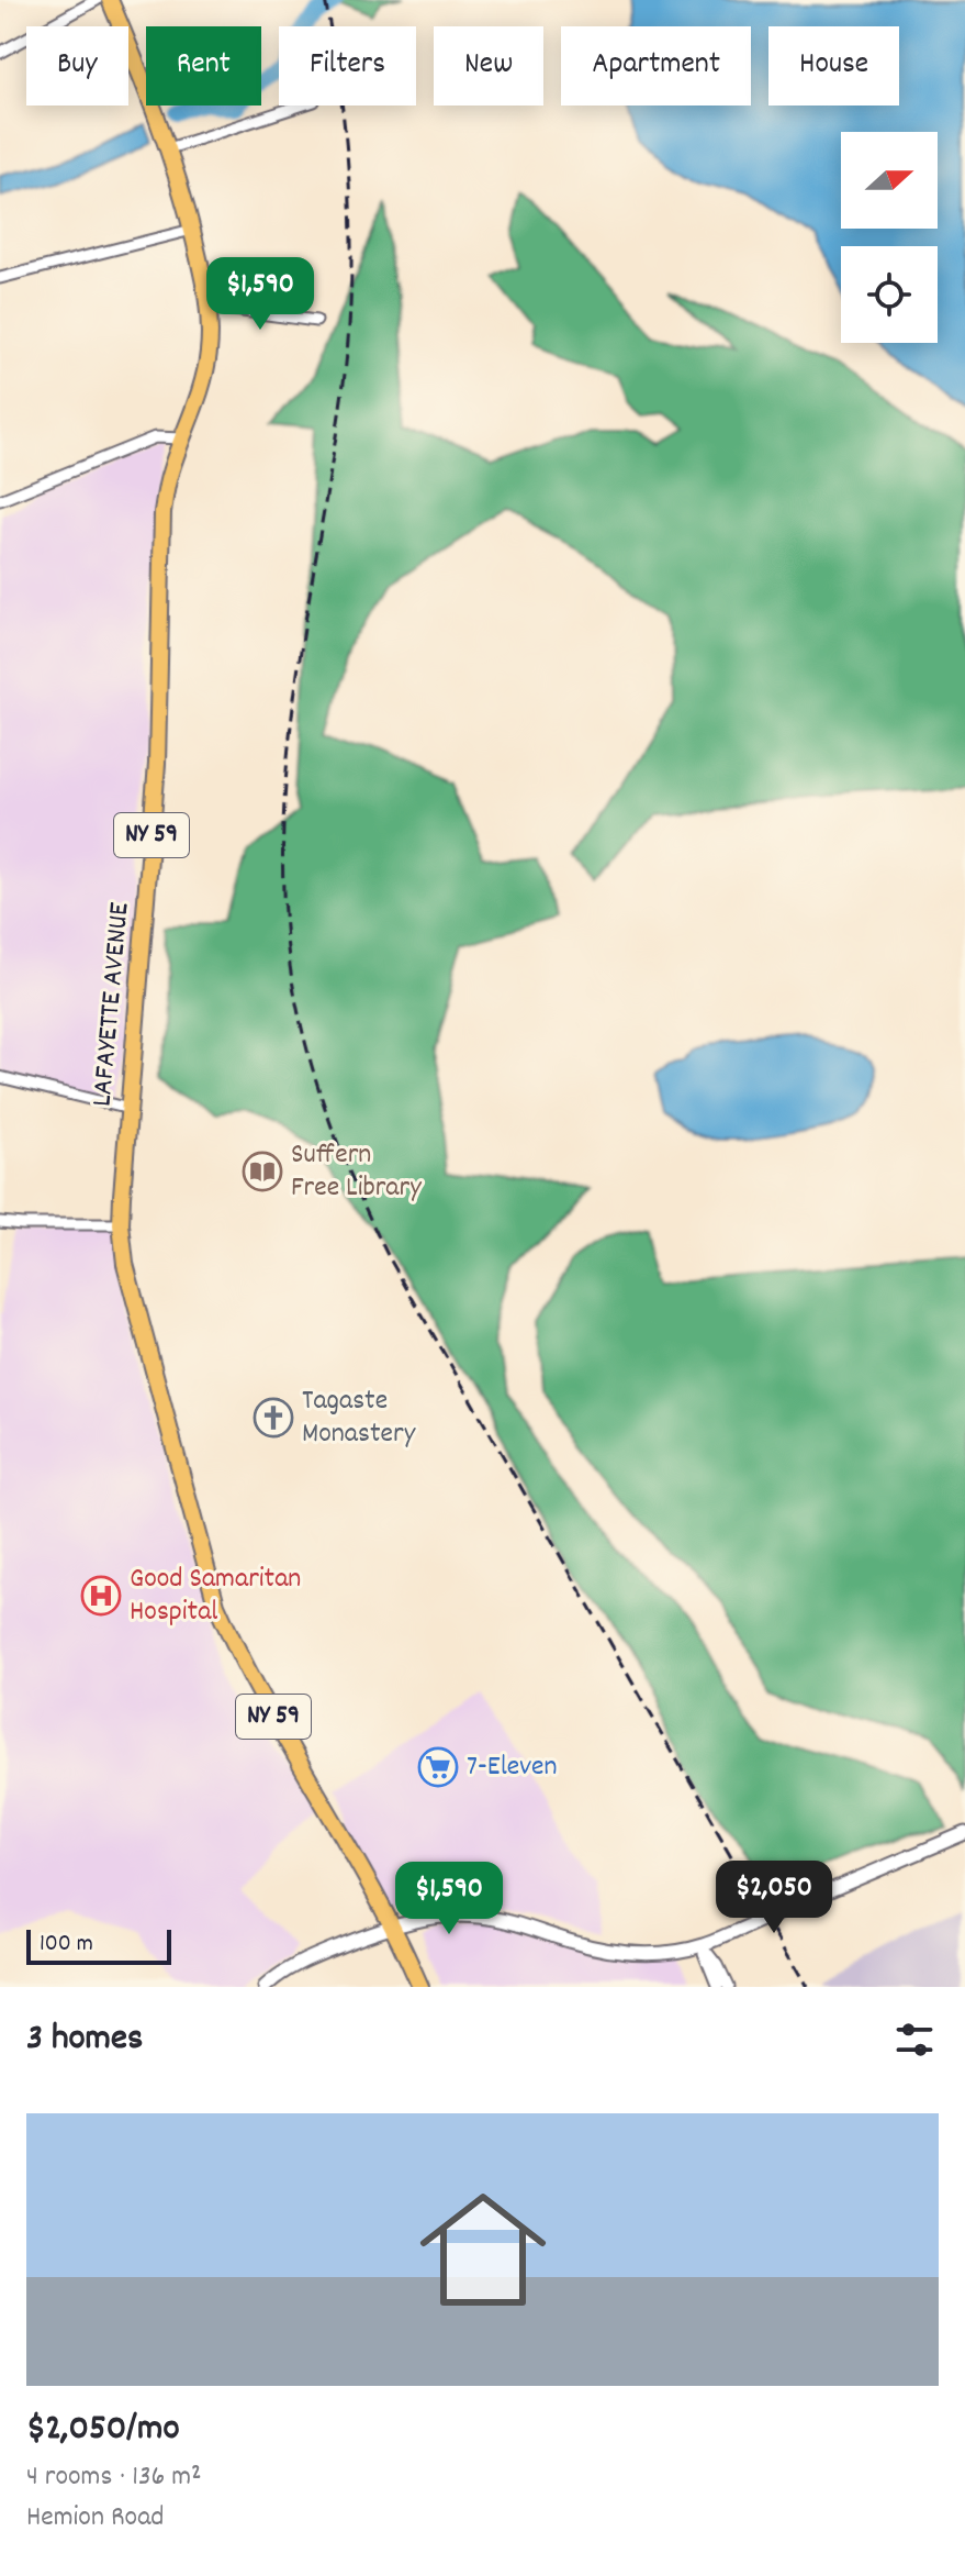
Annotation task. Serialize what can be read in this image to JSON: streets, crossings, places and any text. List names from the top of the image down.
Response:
{
  "streets": {
    "main road": ["NY 59", "LAFAYETTE AVENUE"]
  },
  "crossings": [
    ["NY 59", "LAFAYETTE AVENUE"]
  ],
  "places": {
    "library": ["Suffern Free Library"],
    "church": ["Tagaste Monastery"],
    "hospital": ["Good Samaritan Hospital"],
    "supermarket": ["7-Eleven"]
  },
  "scale_bar": "100 m",
  "north": "right",
  "page": {
    "chip": [
      "Buy",
      "Rent",
      "Filters",
      "New",
      "Apartment",
      "House"
    ],
    "price": ["$1,590", "$2,050", "$1,590"],
    "scale": "100 m",
    "heading": "3 homes",
    "list": [
      {
        "name": "$2,050/mo",
        "note": "4 rooms · 136 m² · Hemion Road"
      }
    ]
  }
}
